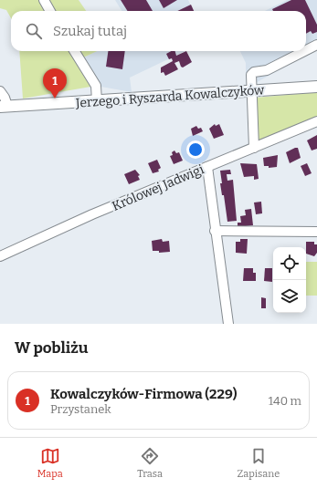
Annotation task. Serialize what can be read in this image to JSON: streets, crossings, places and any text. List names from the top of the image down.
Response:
{
  "streets": {
    "main road": ["Jerzego i Ryszarda Kowalczyków"],
    "street": ["Królowej Jadwigi"]
  },
  "page": {
    "search": "Szukaj tutaj",
    "pins": "1",
    "heading": "W pobliżu",
    "list": [
      {
        "mark": "1",
        "name": "Kowalczyków-Firmowa (229)",
        "note": "Przystanek",
        "value": "140 m"
      }
    ],
    "nav": ["Mapa", "Trasa", "Zapisane"]
  }
}
